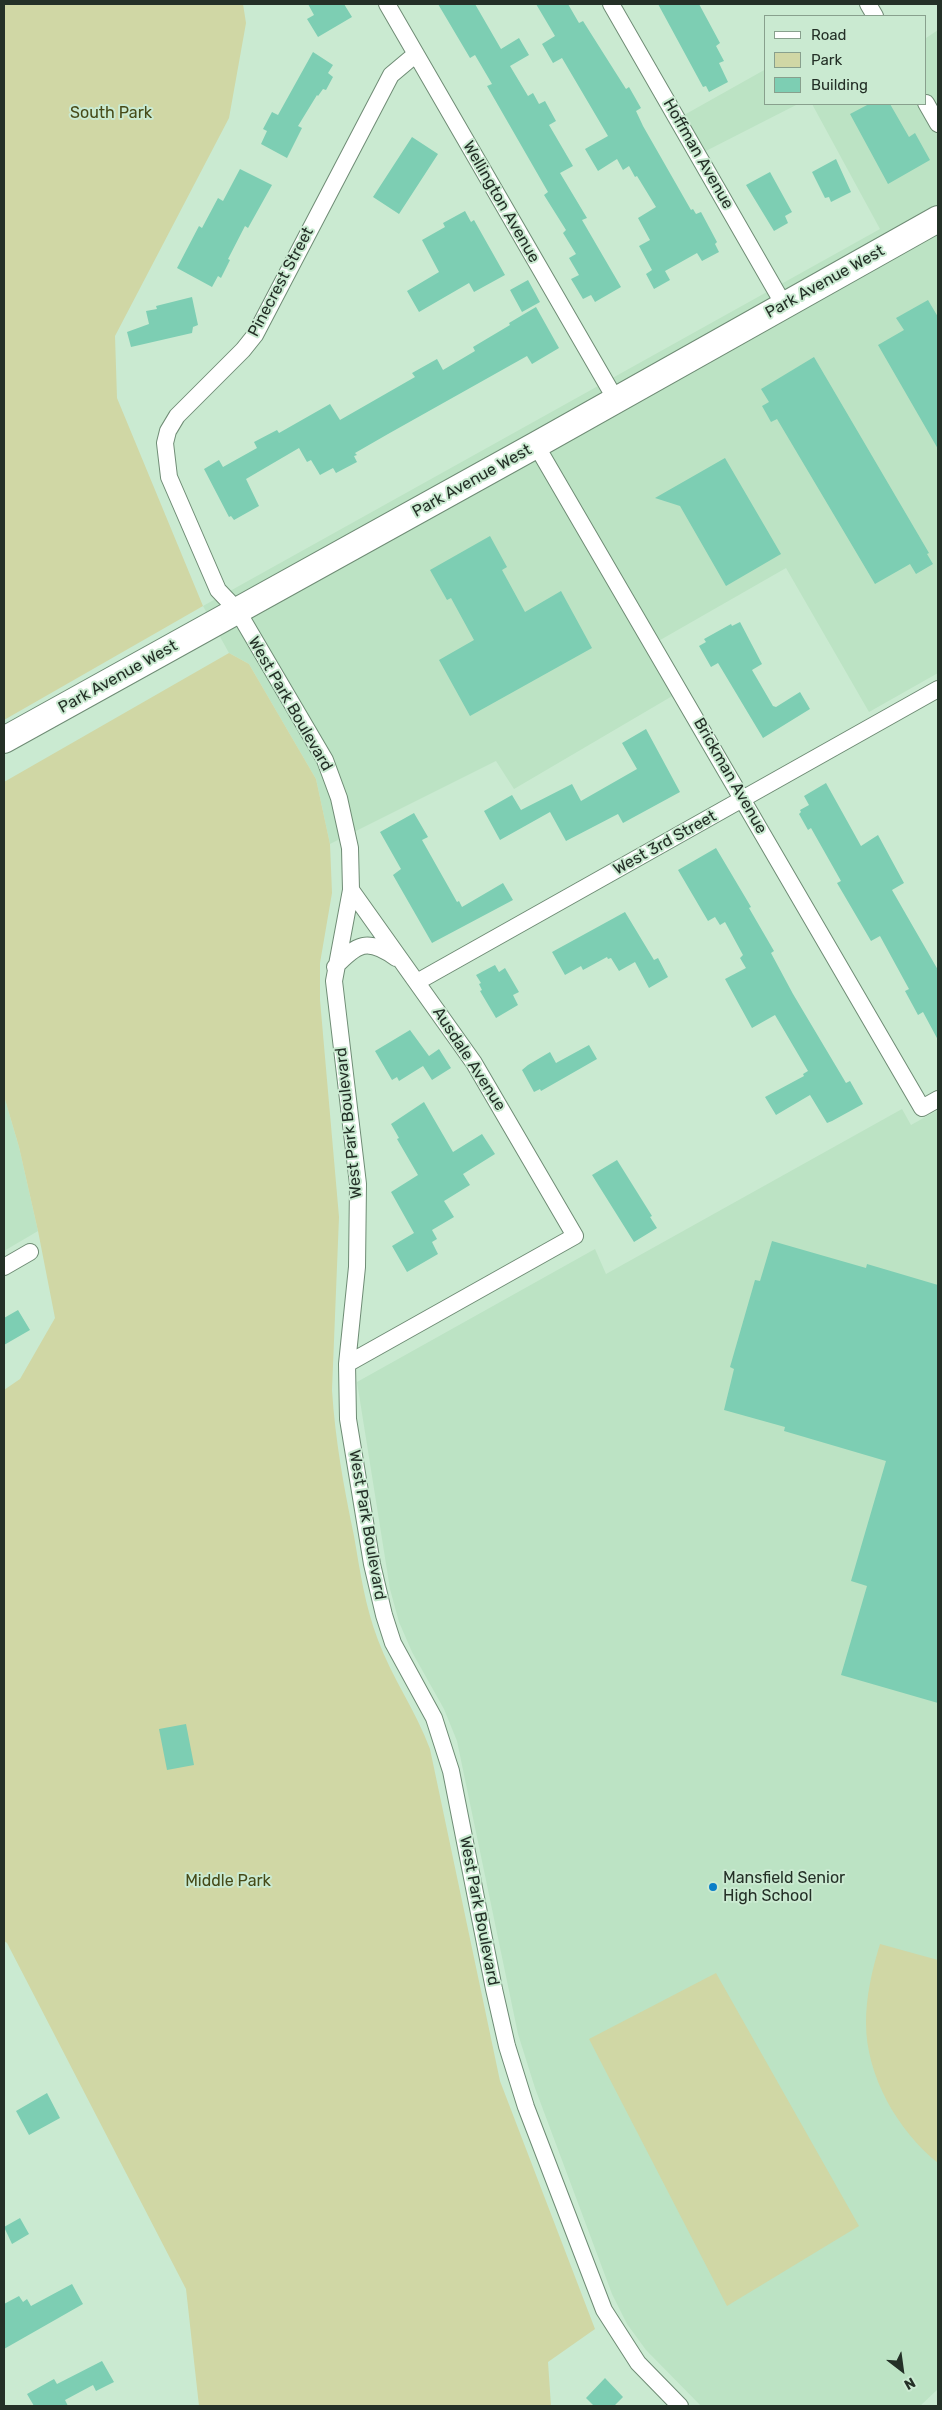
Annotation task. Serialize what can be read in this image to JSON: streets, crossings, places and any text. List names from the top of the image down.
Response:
{
  "streets": {
    "main road": ["Park Avenue West"],
    "street": [
      "Hoffman Avenue",
      "Wellington Avenue",
      "Pinecrest Street",
      "West Park Boulevard",
      "Brickman Avenue",
      "West 3rd Street",
      "Ausdale Avenue"
    ]
  },
  "crossings": [
    ["Hoffman Avenue", "Park Avenue West"],
    ["Wellington Avenue", "Pinecrest Street"],
    ["Wellington Avenue", "Park Avenue West"],
    ["Pinecrest Street", "Park Avenue West"],
    ["Pinecrest Street", "West Park Boulevard"],
    ["Park Avenue West", "West Park Boulevard"],
    ["Park Avenue West", "Brickman Avenue"],
    ["West Park Boulevard", "Ausdale Avenue"],
    ["Brickman Avenue", "West 3rd Street"],
    ["West 3rd Street", "Ausdale Avenue"]
  ],
  "parks": ["South Park", "Middle Park"],
  "places": ["Mansfield Senior High School"],
  "legend": ["Road", "Park", "Building"],
  "north": "bottom right"
}
